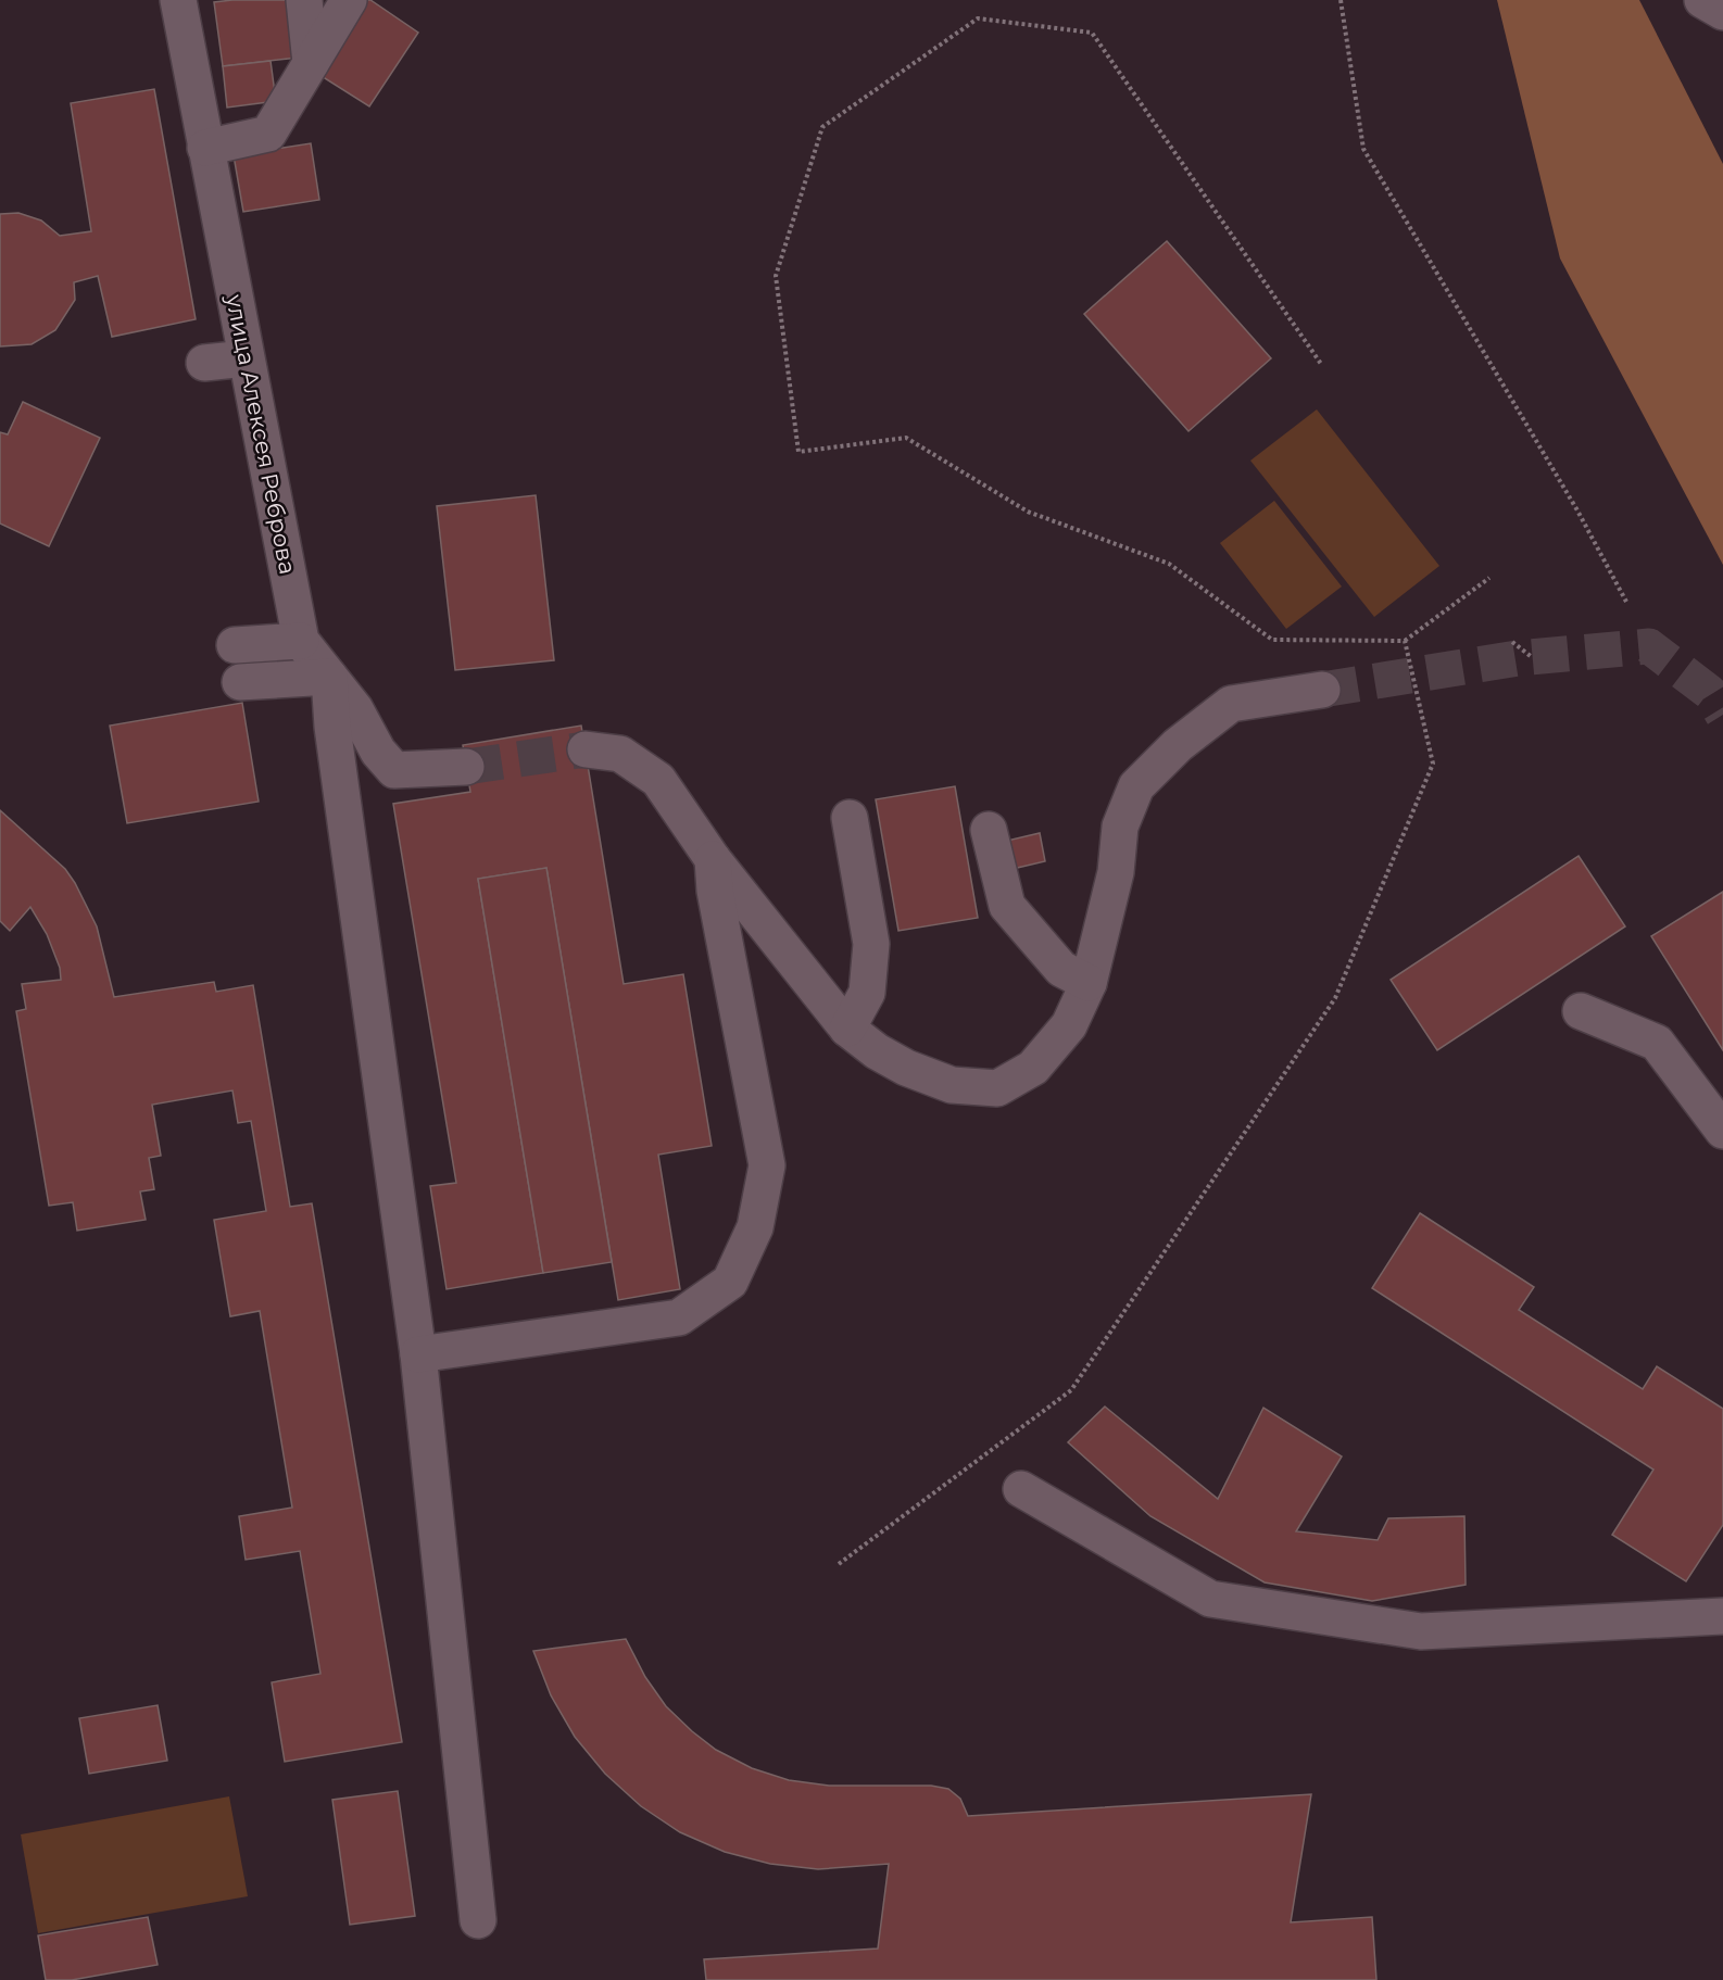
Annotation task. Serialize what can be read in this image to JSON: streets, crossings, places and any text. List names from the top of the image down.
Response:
{
  "streets": {
    "street": ["улица Алексея Реброва"]
  }
}
